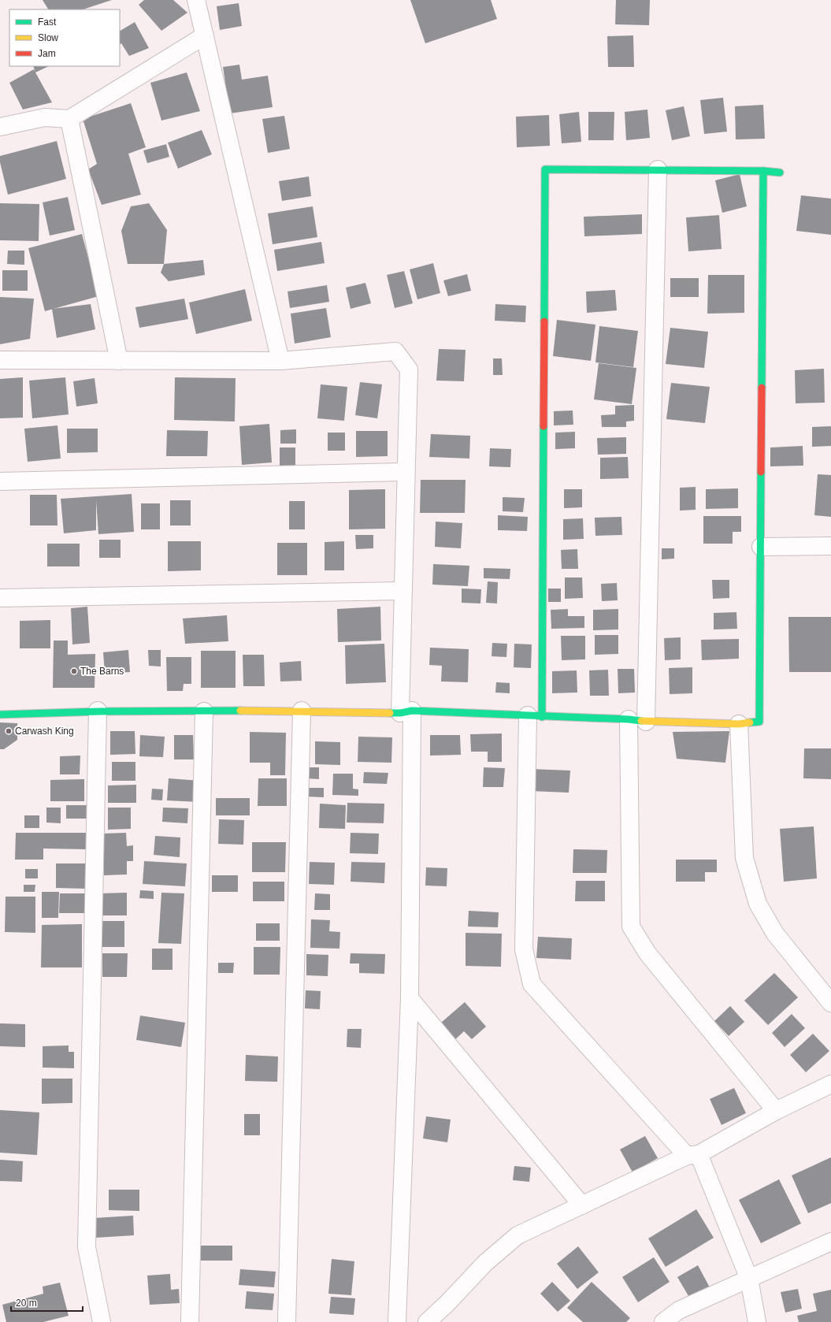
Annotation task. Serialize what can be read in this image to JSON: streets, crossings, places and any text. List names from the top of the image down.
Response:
{
  "places": ["The Barns", "Carwash King"],
  "legend": ["Fast", "Slow", "Jam"],
  "scale_bar": "20 m"
}
